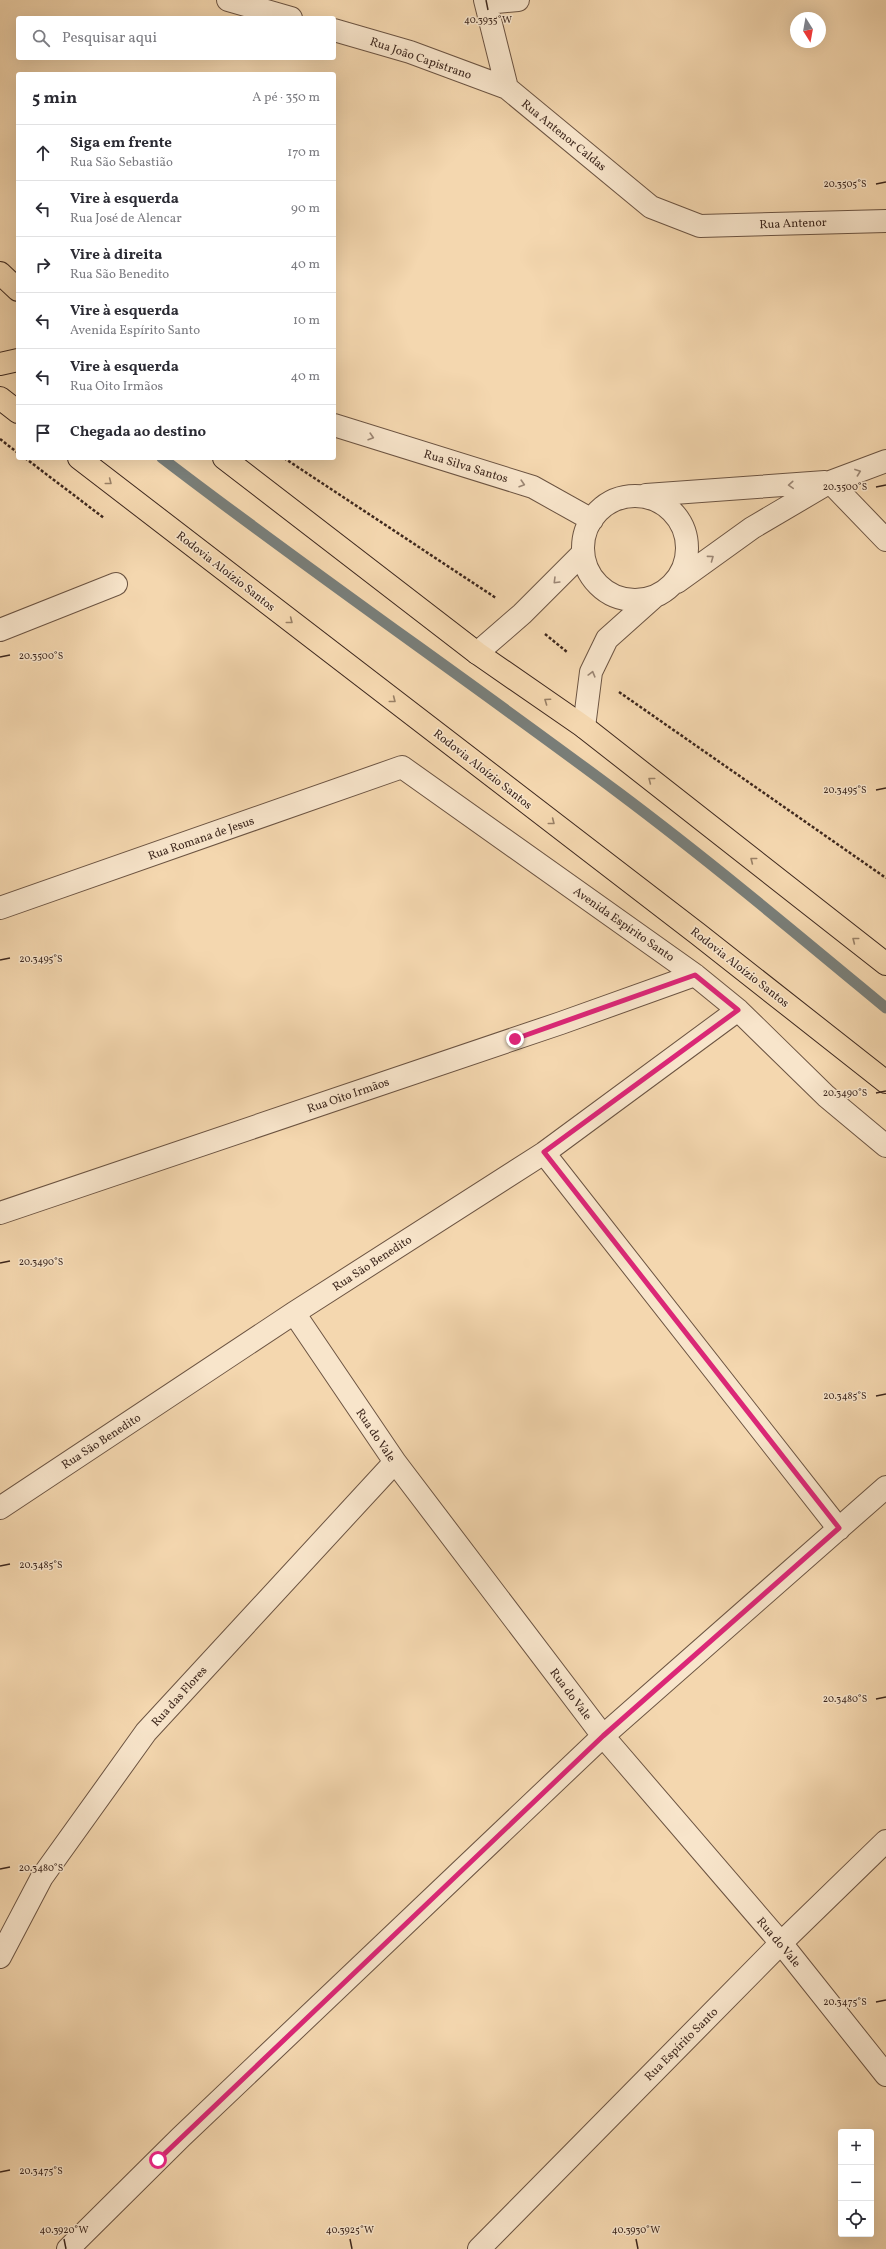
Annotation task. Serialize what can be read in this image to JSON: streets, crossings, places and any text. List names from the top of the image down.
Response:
{
  "streets": {
    "main road": ["Rodovia Aloízio Santos"],
    "street": [
      "Rua João Capistrano",
      "Rua Antenor Caldas",
      "Rua Antenor",
      "Rua Silva Santos",
      "Rua Romana de Jesus",
      "Avenida Espírito Santo",
      "Rua Oito Irmãos",
      "Rua São Benedito",
      "Rua do Vale",
      "Rua das Flores",
      "Rua Espírito Santo"
    ]
  },
  "crossings": [
    ["Rua João Capistrano", "Rua Antenor Caldas"],
    ["Rua Antenor Caldas", "Rua Antenor"],
    ["Rua Romana de Jesus", "Avenida Espírito Santo"],
    ["Avenida Espírito Santo", "Rua Oito Irmãos"],
    ["Avenida Espírito Santo", "Rua São Benedito"],
    ["Rua São Benedito", "Rua do Vale"],
    ["Rua do Vale", "Rua das Flores"],
    ["Rua do Vale", "Rua Espírito Santo"]
  ],
  "one_way": ["Rua Silva Santos"],
  "north": "bottom",
  "page": {
    "search": "Pesquisar aqui",
    "heading": ["5 min", "A pé · 350 m"],
    "list": [
      ["Siga em frente", "Rua São Sebastião", "170 m"],
      ["Vire à esquerda", "Rua José de Alencar", "90 m"],
      ["Vire à direita", "Rua São Benedito", "40 m"],
      ["Vire à esquerda", "Avenida Espírito Santo", "10 m"],
      ["Vire à esquerda", "Rua Oito Irmãos", "40 m"],
      "Chegada ao destino"
    ],
    "map_buttons": ["+", "−"]
  },
  "coordinates": [
    "40.3935°W",
    "20.3505°S",
    "20.3500°S",
    "20.3495°S",
    "20.3490°S",
    "20.3485°S",
    "20.3480°S",
    "20.3475°S",
    "40.3920°W",
    "40.3925°W",
    "40.3930°W"
  ]
}
